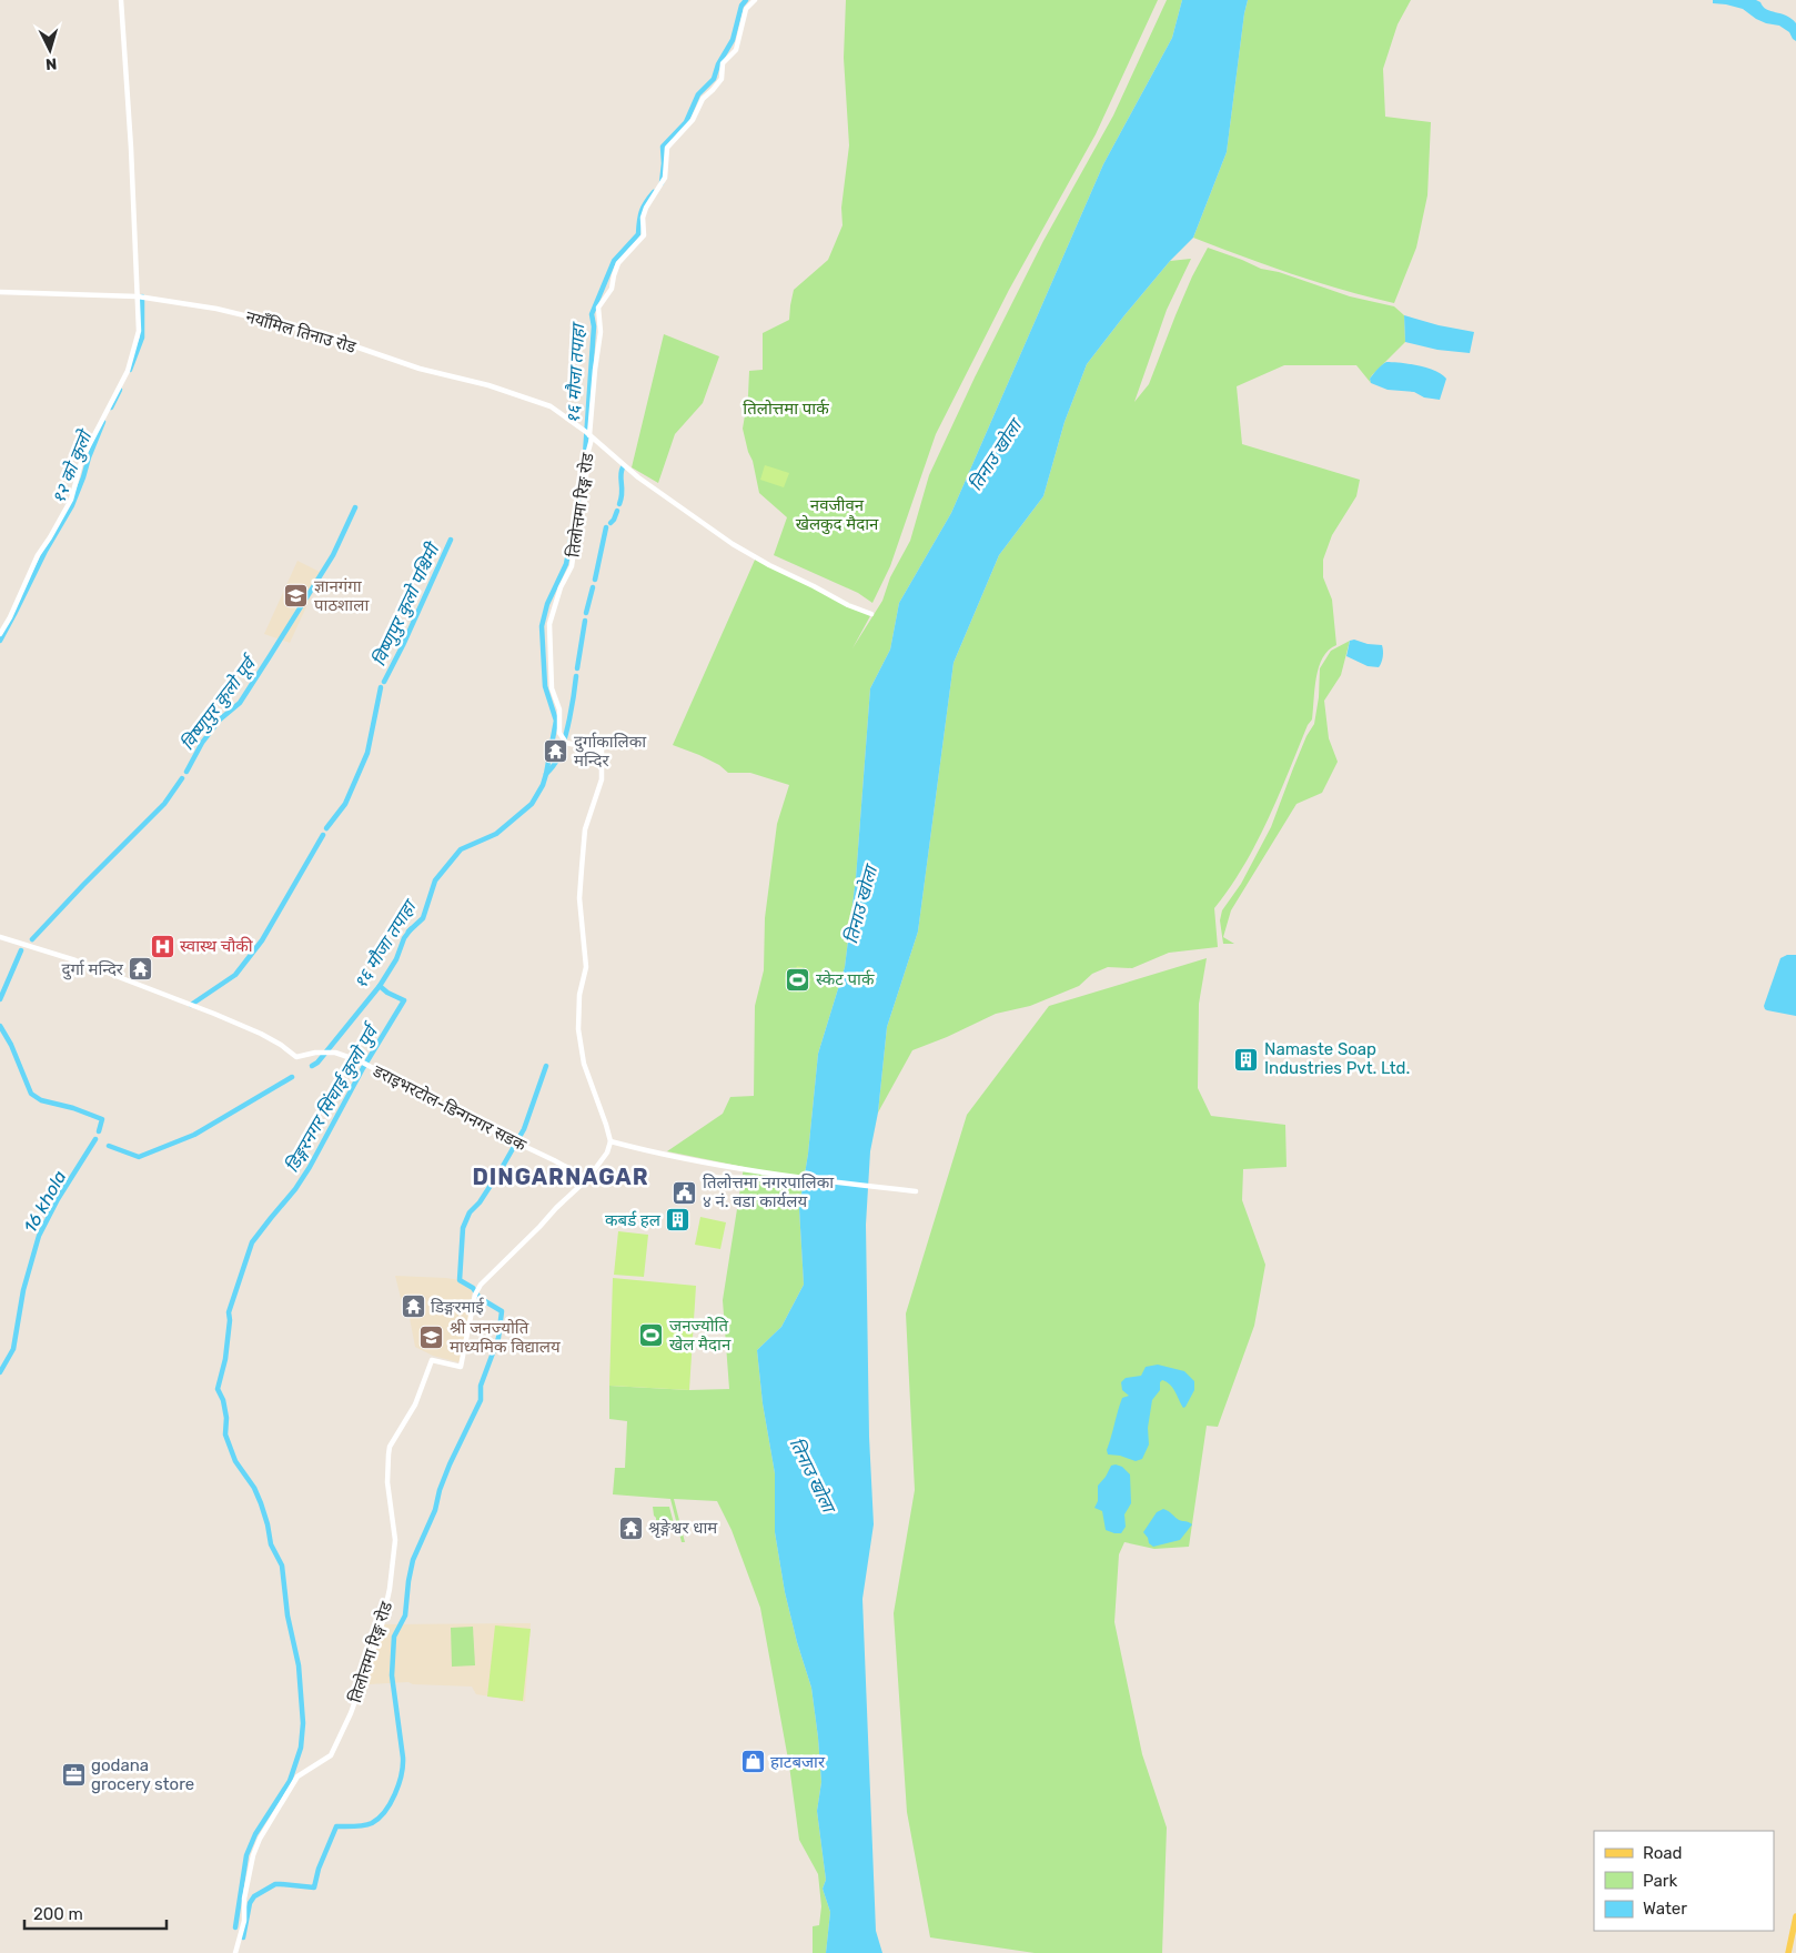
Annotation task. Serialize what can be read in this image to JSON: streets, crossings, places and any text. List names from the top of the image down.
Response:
{
  "streets": {
    "street": ["नयाँमिल तिनाउ रोड", "तिलोत्तमा रिङ्ग रोड", "डराइभरटोल-डिन्गनगर सडक"]
  },
  "crossings": [
    ["नयाँमिल तिनाउ रोड", "तिलोत्तमा रिङ्ग रोड"],
    ["तिलोत्तमा रिङ्ग रोड", "डराइभरटोल-डिन्गनगर सडक"]
  ],
  "districts": ["DINGARNAGAR"],
  "water": [
    "१६ मौजा तपाहा",
    "तिनाउ खोला",
    "१२ को कुलो",
    "विष्णुपुर कुलो पश्चिमी",
    "विष्णुपुर कुलो पूर्व",
    "डिङ्गरनगर सिंचाई कुलो पुर्व",
    "16 khola"
  ],
  "parks": ["तिलोत्तमा पार्क", "नवजीवन खेलकुद मैदान"],
  "places": {
    "school or university": ["ज्ञानगंगा पाठशाला", "श्री जनज्योति माध्यमिक विद्यालय"],
    "temple": [
      "दुर्गाकालिका मन्दिर",
      "दुर्गा मन्दिर",
      "डिङ्गरमाई",
      "श्रृङ्गेश्वर धाम"
    ],
    "hospital": ["स्वास्थ चौकी"],
    "sports": ["स्केट पार्क", "जनज्योति खेल मैदान"],
    "building": ["Namaste Soap Industries Pvt. Ltd.", "कबर्ड हल"],
    "public building": ["तिलोत्तमा नगरपालिका ४ नं. वडा कार्यलय"],
    "shop": ["हाटबजार"],
    "office": ["godana grocery store"]
  },
  "legend": ["Road", "Park", "Water"],
  "scale_bar": "200 m",
  "north": "bottom"
}
